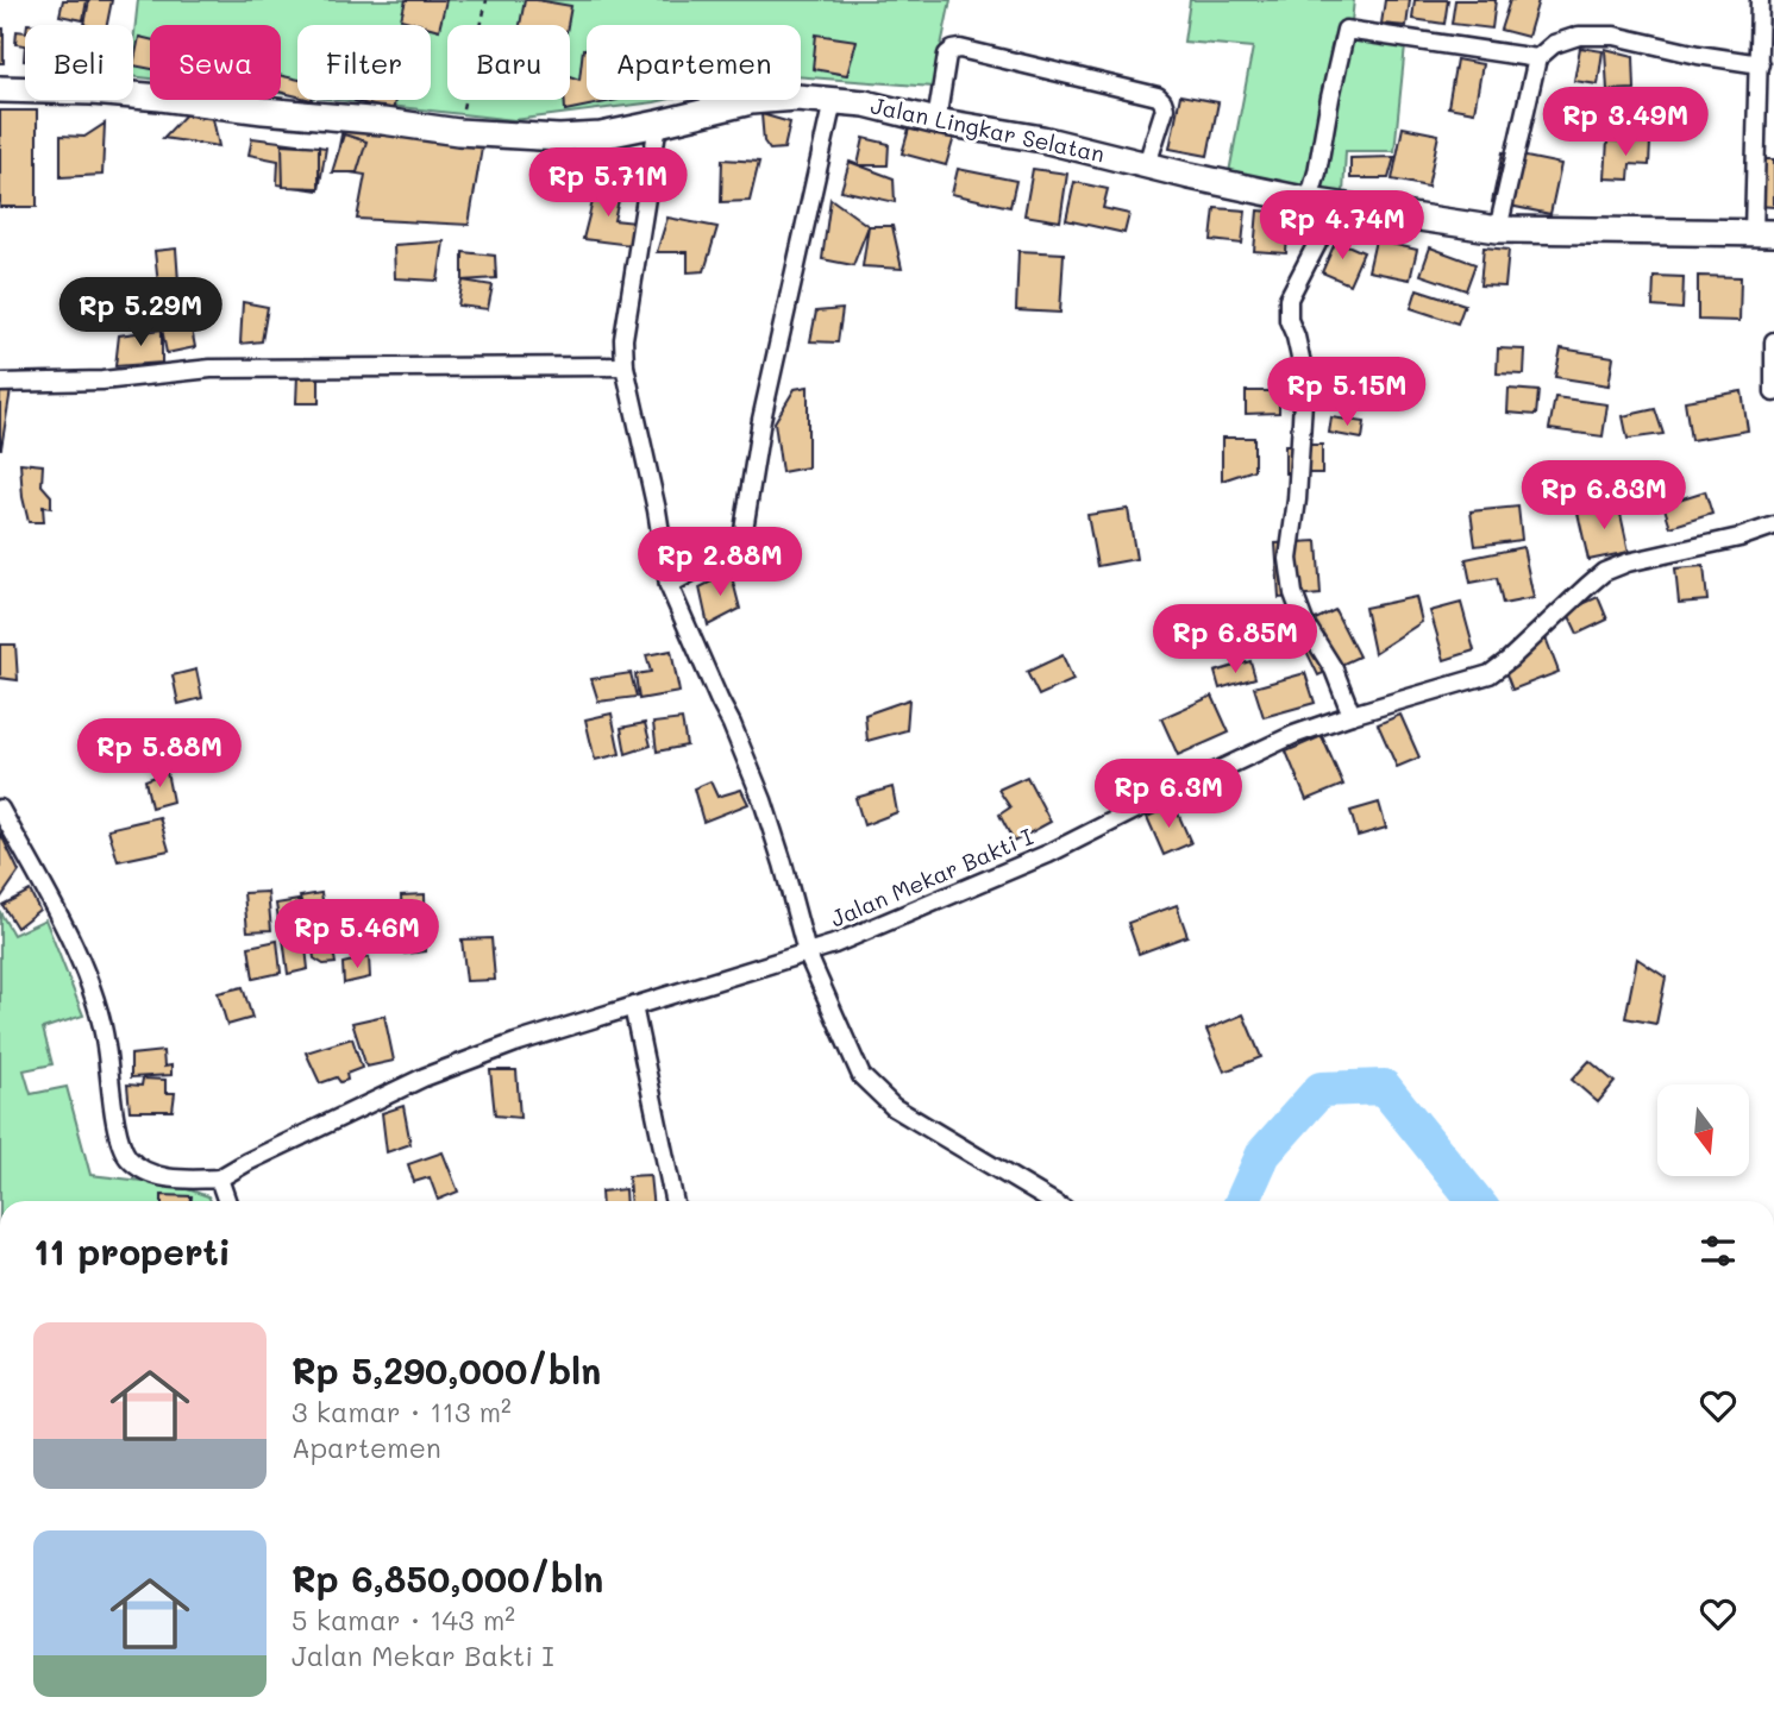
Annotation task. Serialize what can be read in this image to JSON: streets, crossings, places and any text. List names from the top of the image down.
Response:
{
  "streets": {
    "street": ["Jalan Lingkar Selatan", "Jalan Mekar Bakti I"]
  },
  "north": "bottom",
  "page": {
    "chip": [
      "Beli",
      "Sewa",
      "Filter",
      "Baru",
      "Apartemen"
    ],
    "price": [
      "Rp 3.49M",
      "Rp 5.71M",
      "Rp 4.74M",
      "Rp 5.29M",
      "Rp 5.15M",
      "Rp 6.83M",
      "Rp 2.88M",
      "Rp 6.85M",
      "Rp 5.88M",
      "Rp 6.3M",
      "Rp 5.46M"
    ],
    "heading": "11 properti",
    "list": [
      {
        "name": "Rp 5,290,000/bln",
        "note": "3 kamar · 113 m² · Apartemen"
      },
      {
        "name": "Rp 6,850,000/bln",
        "note": "5 kamar · 143 m² · Jalan Mekar Bakti I"
      }
    ]
  }
}
